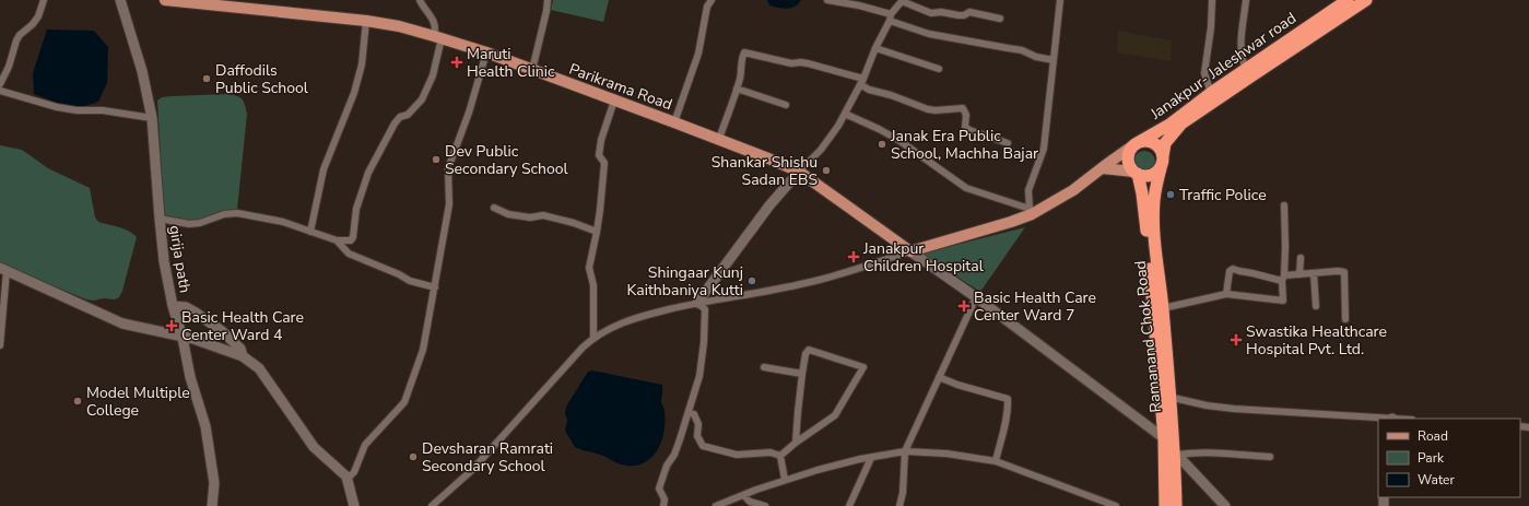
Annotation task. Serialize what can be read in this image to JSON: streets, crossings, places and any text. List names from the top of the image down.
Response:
{
  "streets": {
    "highway": ["Janakpur- Jaleshwar road", "Ramanand Chok Road"],
    "main road": ["Parikrama Road"],
    "street": ["girija path"]
  },
  "crossings": [
    ["Janakpur- Jaleshwar road", "Ramanand Chok Road"]
  ],
  "places": {
    "health": [
      "Maruti Health Clinic",
      "Janakpur Children Hospital",
      "Basic Health Care Center Ward 7",
      "Basic Health Care Center Ward 4",
      "Swastika Healthcare Hospital Pvt. Ltd."
    ],
    "other": [
      "Daffodils Public School",
      "Janak Era Public School, Machha Bajar",
      "Dev Public Secondary School",
      "Shankar Shishu Sadan EBS",
      "Traffic Police",
      "Shingaar Kunj Kaithbaniya Kutti",
      "Model Multiple College",
      "Devsharan Ramrati Secondary School"
    ]
  },
  "legend": ["Road", "Park", "Water"]
}
